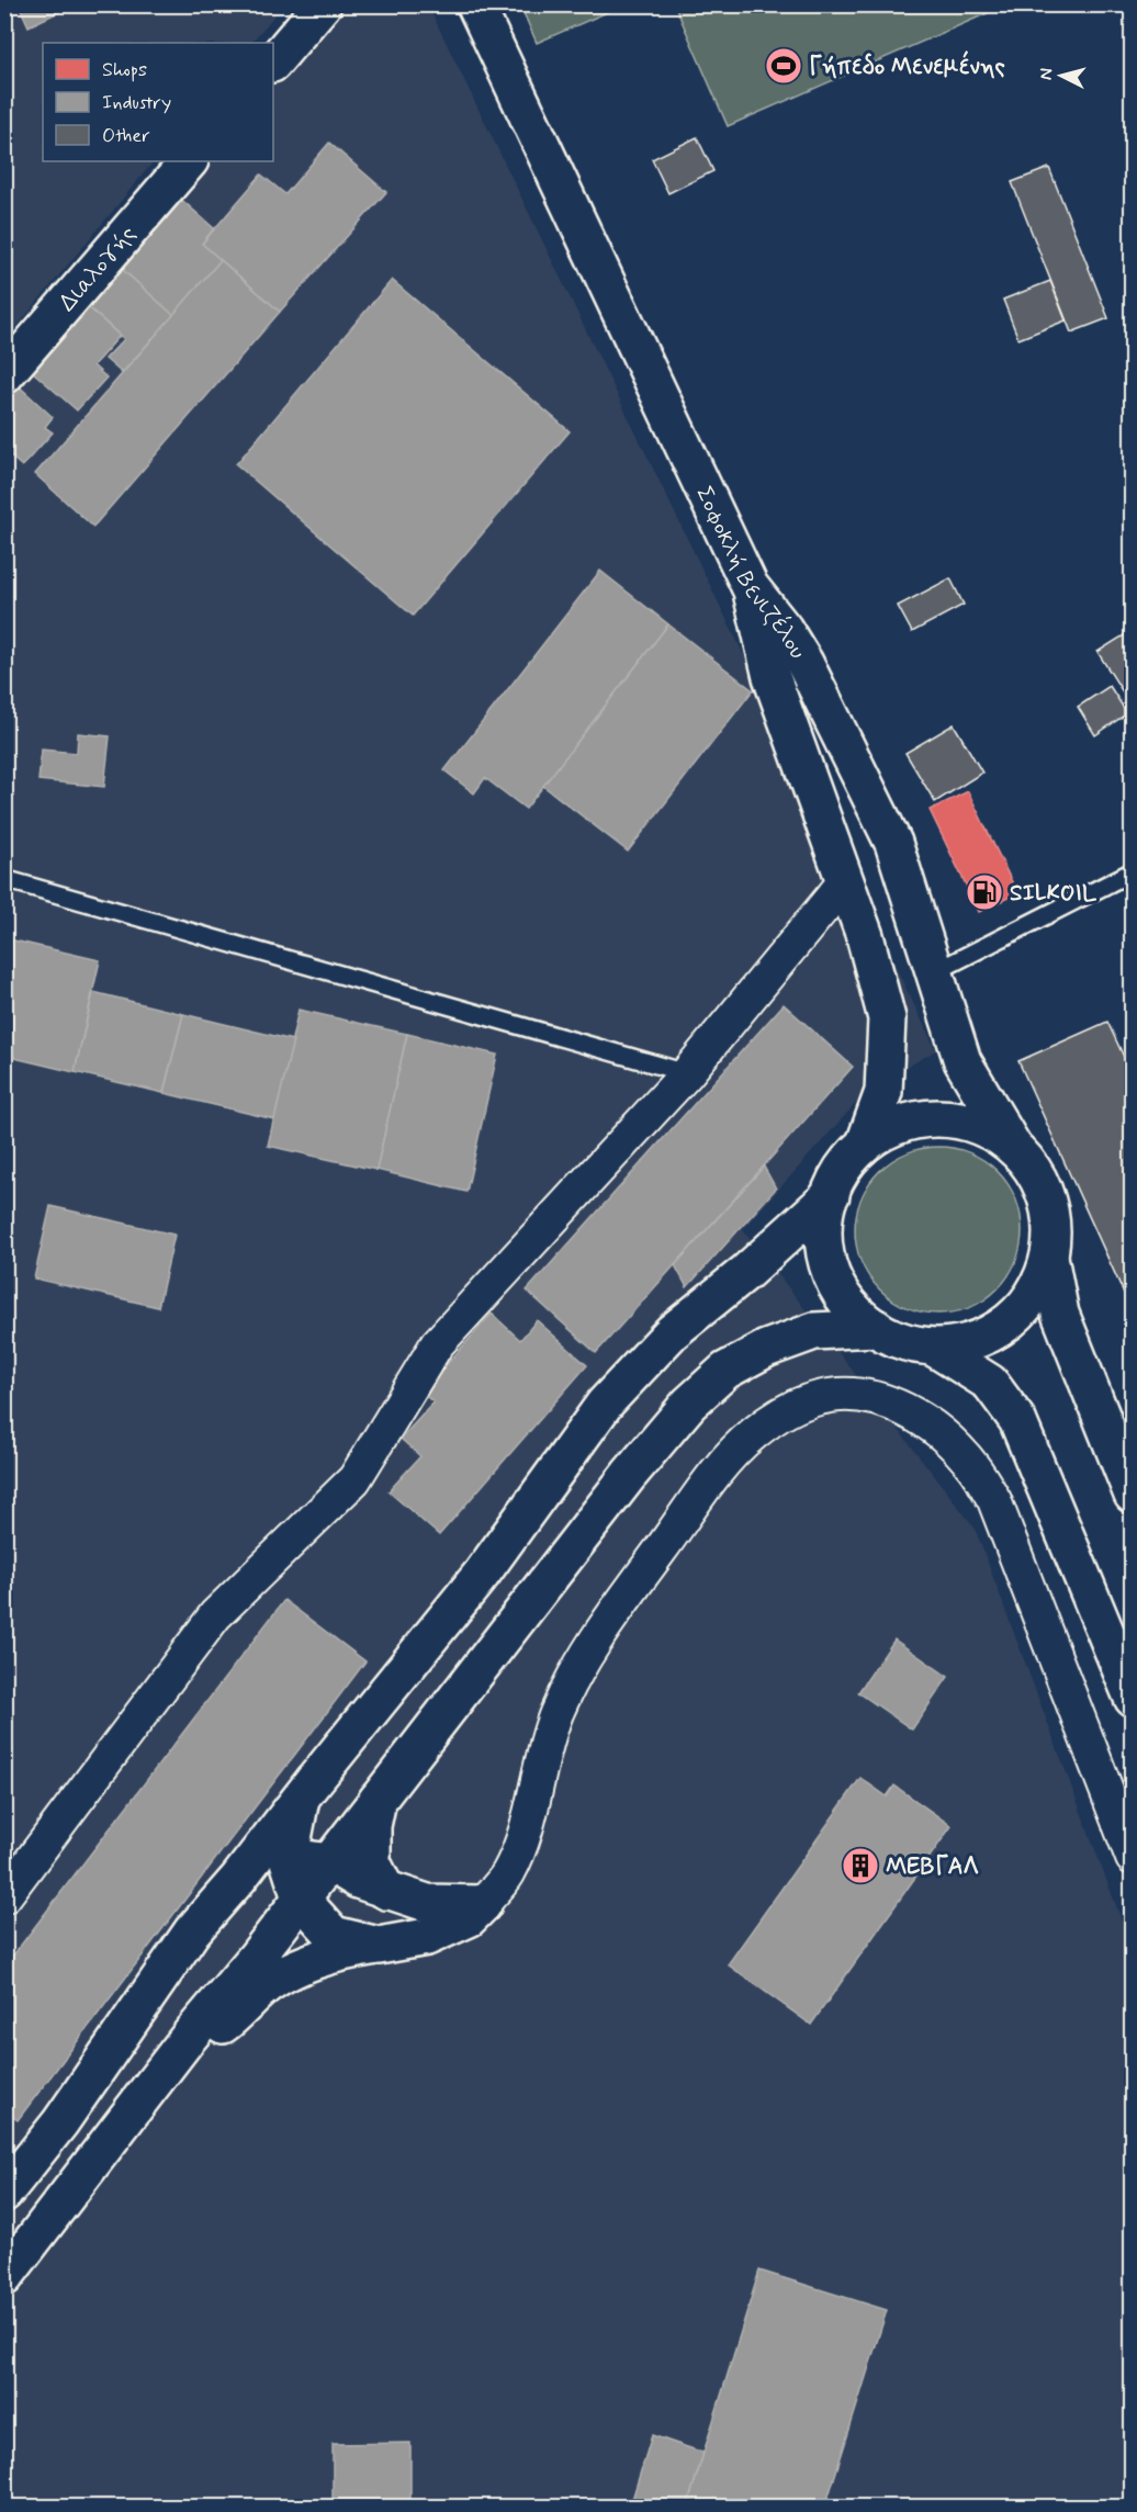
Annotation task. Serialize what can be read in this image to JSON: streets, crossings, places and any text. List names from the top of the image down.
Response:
{
  "streets": {
    "street": ["Διαλογής", "Σοφοκλή Βενιζέλου"]
  },
  "places": {
    "sports": ["Γήπεδο Μενεμένης"],
    "fuel station": ["SILKOIL"],
    "building": ["ΜΕΒΓΑΛ"]
  },
  "legend": ["Shops", "Industry", "Other"],
  "north": "left"
}
